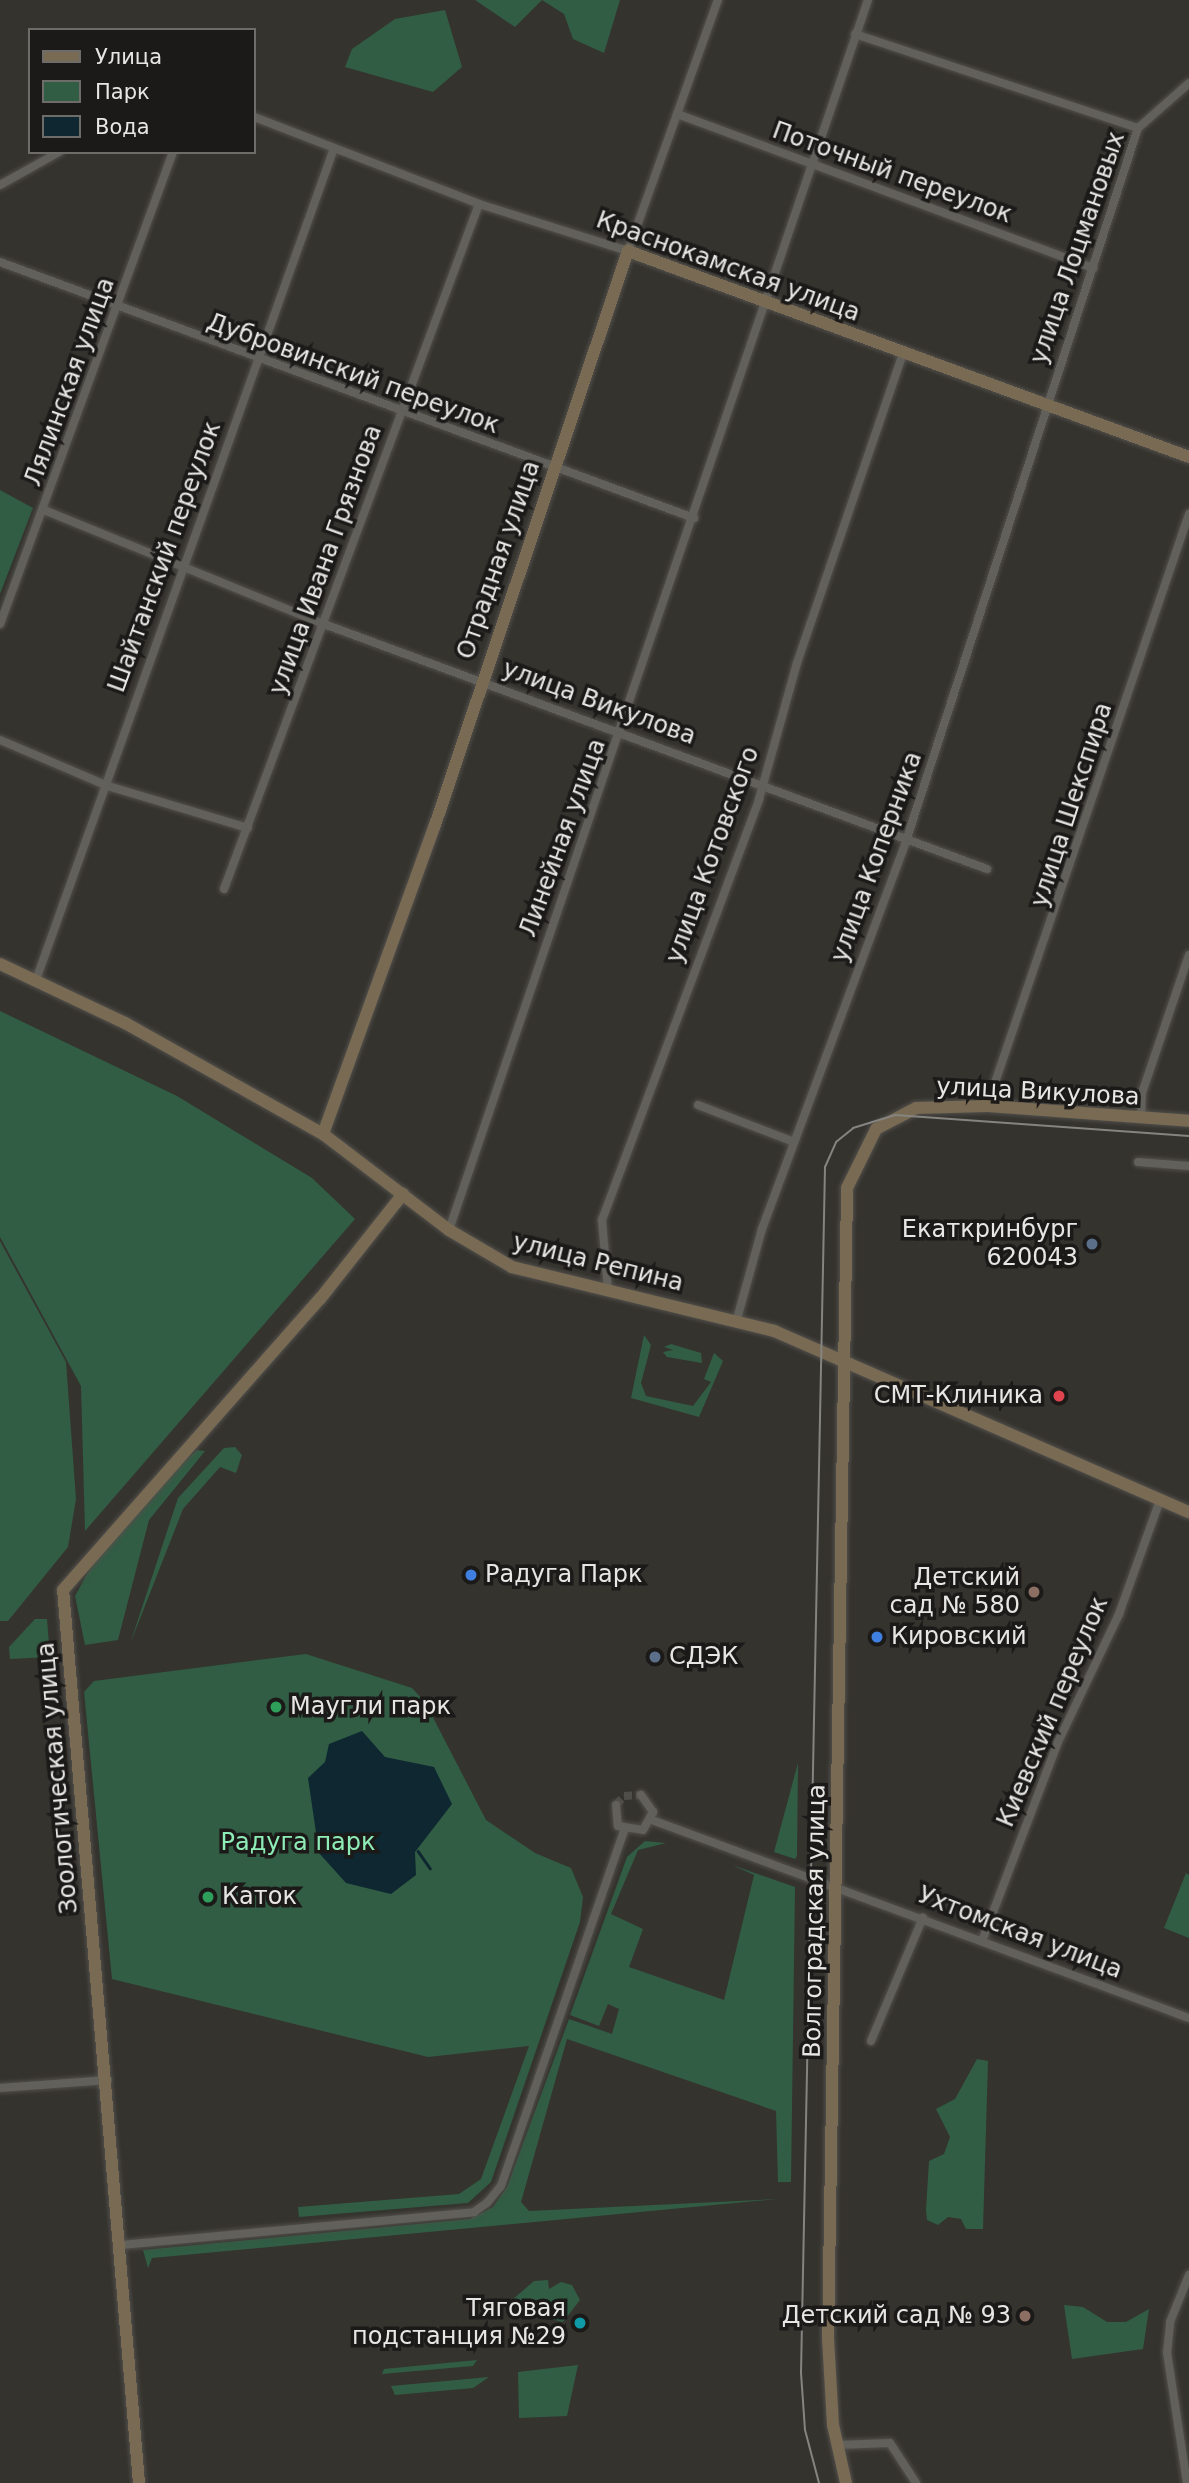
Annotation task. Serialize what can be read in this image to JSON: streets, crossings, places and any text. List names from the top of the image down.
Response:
{
  "streets": {
    "street": [
      "Поточный переулок",
      "улица Лоцмановых",
      "Краснокамская улица",
      "Дубровинский переулок",
      "Лялинская улица",
      "Шайтанский переулок",
      "улица Ивана Грязнова",
      "Отрадная улица",
      "улица Викулова",
      "улица Шекспира",
      "Линейная улица",
      "улица Котовского",
      "улица Коперника",
      "улица Репина",
      "Киевский переулок",
      "Зоологическая улица",
      "Волгоградская улица",
      "Ухтомская улица"
    ]
  },
  "crossings": [
    ["Поточный переулок", "улица Лоцмановых"],
    ["Поточный переулок", "Отрадная улица"],
    ["Поточный переулок", "Линейная улица"],
    ["улица Лоцмановых", "Краснокамская улица"],
    ["улица Лоцмановых", "улица Коперника"],
    ["Краснокамская улица", "Шайтанский переулок"],
    ["Краснокамская улица", "улица Ивана Грязнова"],
    ["Краснокамская улица", "Отрадная улица"],
    ["Краснокамская улица", "Линейная улица"],
    ["Краснокамская улица", "улица Котовского"],
    ["Краснокамская улица", "улица Коперника"],
    ["Дубровинский переулок", "Лялинская улица"],
    ["Дубровинский переулок", "Шайтанский переулок"],
    ["Дубровинский переулок", "улица Ивана Грязнова"],
    ["Дубровинский переулок", "Отрадная улица"],
    ["Дубровинский переулок", "Линейная улица"],
    ["Лялинская улица", "улица Викулова"],
    ["Шайтанский переулок", "улица Викулова"],
    ["Шайтанский переулок", "улица Репина"],
    ["улица Ивана Грязнова", "улица Викулова"],
    ["Отрадная улица", "улица Викулова"],
    ["Отрадная улица", "улица Репина"],
    ["улица Викулова", "улица Шекспира"],
    ["улица Викулова", "Линейная улица"],
    ["улица Викулова", "улица Котовского"],
    ["улица Викулова", "улица Коперника"],
    ["улица Викулова", "улица Репина"],
    ["улица Викулова", "Волгоградская улица"],
    ["Линейная улица", "улица Репина"],
    ["улица Котовского", "улица Репина"],
    ["улица Коперника", "улица Репина"],
    ["улица Репина", "Киевский переулок"],
    ["улица Репина", "Зоологическая улица"],
    ["улица Репина", "Волгоградская улица"],
    ["Киевский переулок", "Ухтомская улица"],
    ["Волгоградская улица", "Ухтомская улица"]
  ],
  "parks": ["Радуга парк"],
  "places": [
    "Екаткринбург 620043",
    "СМТ-Клиника",
    "Радуга Парк",
    "Детский сад № 580",
    "Кировский",
    "СДЭК",
    "Маугли парк",
    "Каток",
    "Детский сад № 93",
    "Тяговая подстанция №29"
  ],
  "legend": ["Улица", "Парк", "Вода"]
}
